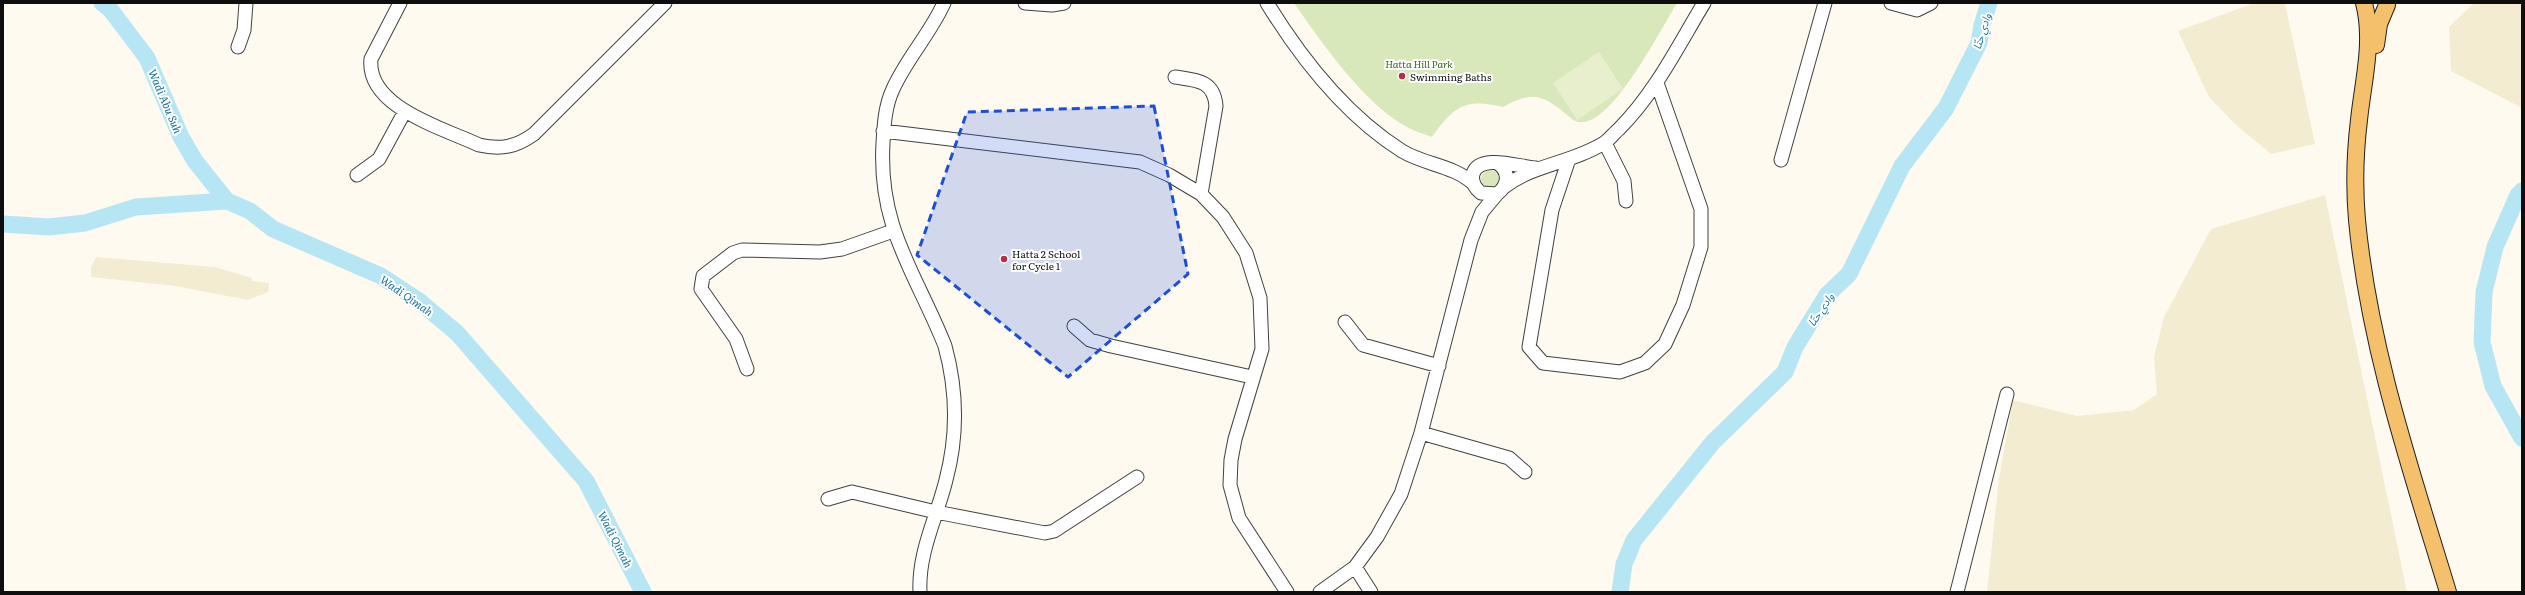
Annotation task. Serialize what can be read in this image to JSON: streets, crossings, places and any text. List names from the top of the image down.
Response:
{
  "water": ["وادي حتّا", "Wadi Abu Suh", "Wadi Qimah"],
  "parks": ["Hatta Hill Park"],
  "places": ["Swimming Baths", "Hatta 2 School for Cycle 1"]
}
